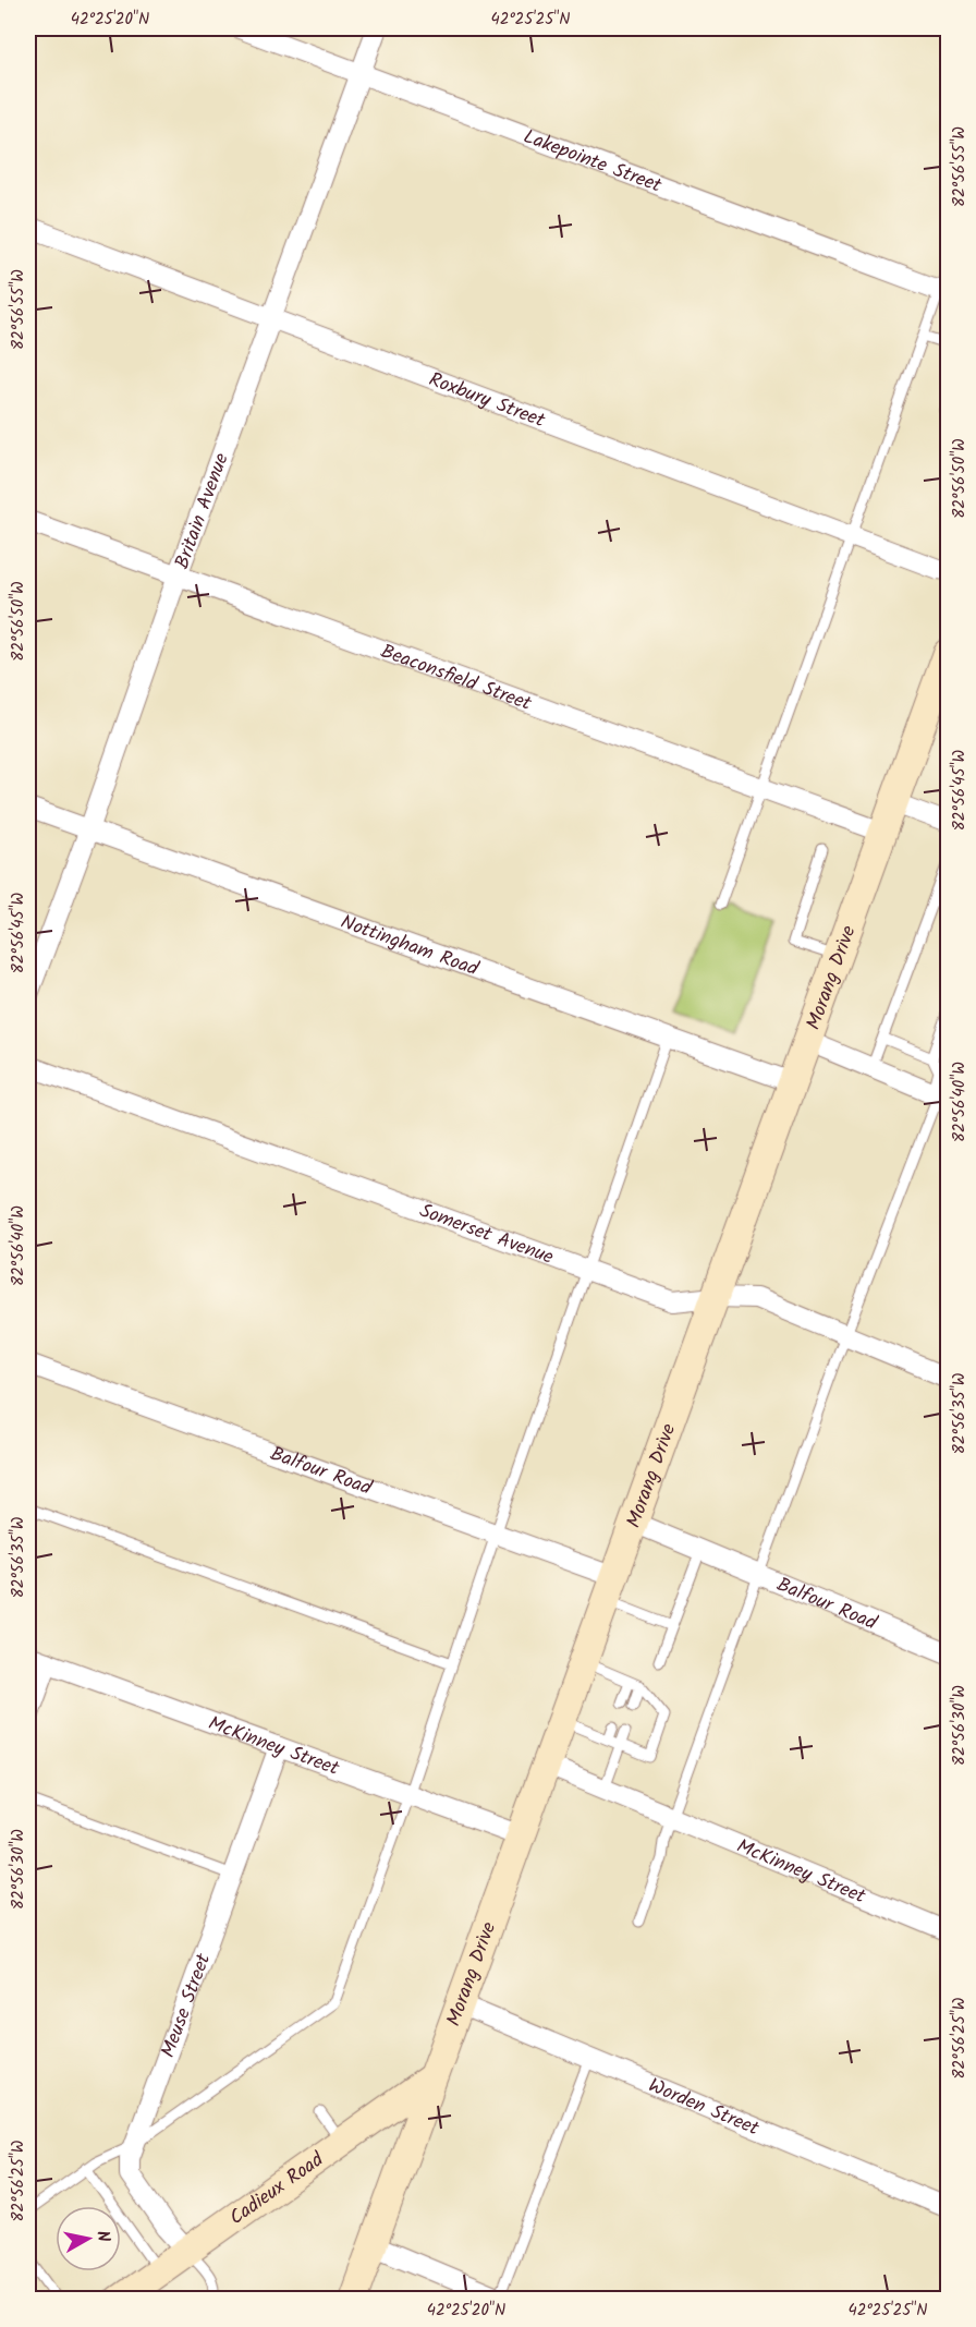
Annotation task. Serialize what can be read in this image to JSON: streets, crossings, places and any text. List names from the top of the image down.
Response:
{
  "streets": {
    "street": [
      "Lakepointe Street",
      "Roxbury Street",
      "Britain Avenue",
      "Beaconsfield Street",
      "Nottingham Road",
      "Morang Drive",
      "Somerset Avenue",
      "Balfour Road",
      "McKinney Street",
      "Meuse Street",
      "Worden Street",
      "Cadieux Road"
    ]
  },
  "crossings": [
    ["Lakepointe Street", "Britain Avenue"],
    ["Roxbury Street", "Britain Avenue"],
    ["Britain Avenue", "Beaconsfield Street"],
    ["Britain Avenue", "Nottingham Road"],
    ["Beaconsfield Street", "Morang Drive"],
    ["Nottingham Road", "Morang Drive"],
    ["Morang Drive", "Somerset Avenue"],
    ["Morang Drive", "Balfour Road"],
    ["Morang Drive", "McKinney Street"],
    ["Morang Drive", "Worden Street"],
    ["Morang Drive", "Cadieux Road"],
    ["McKinney Street", "Meuse Street"],
    ["Meuse Street", "Cadieux Road"]
  ],
  "north": "right",
  "coordinates": [
    "42°25'20\"N",
    "42°25'25\"N",
    "82°56'55\"W",
    "82°56'50\"W",
    "82°56'45\"W",
    "82°56'40\"W",
    "82°56'35\"W",
    "82°56'30\"W",
    "82°56'25\"W"
  ]
}
